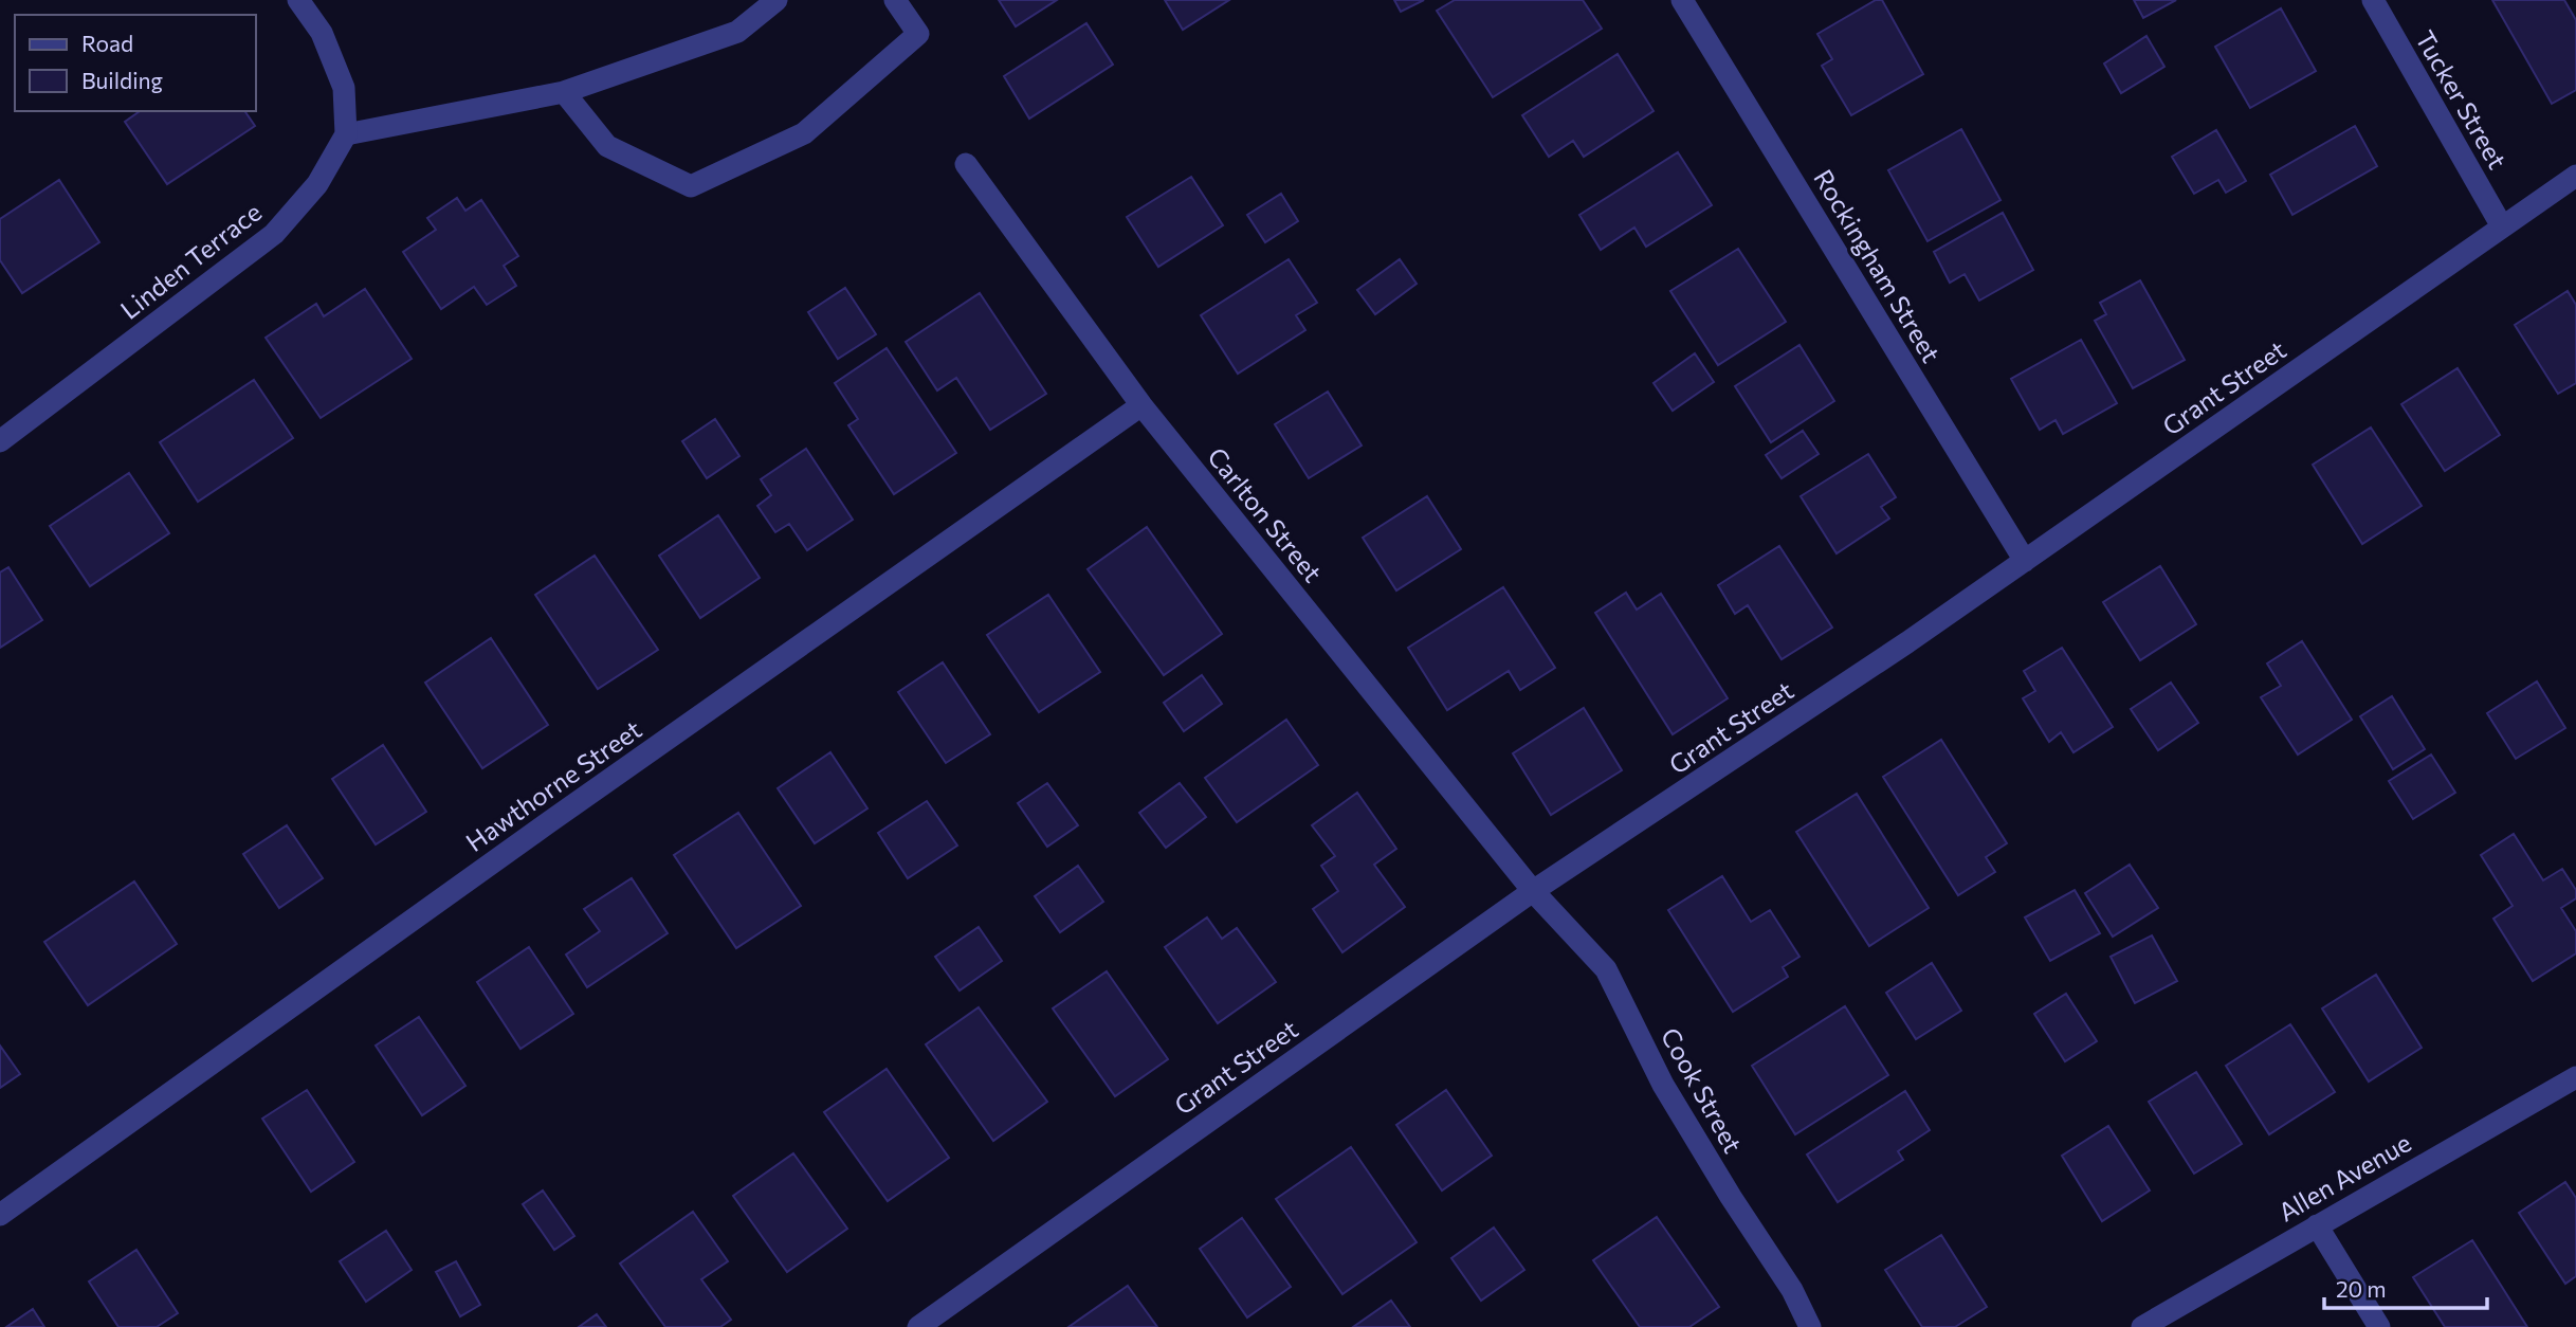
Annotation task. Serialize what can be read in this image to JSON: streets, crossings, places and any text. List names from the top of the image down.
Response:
{
  "streets": {
    "street": [
      "Tucker Street",
      "Linden Terrace",
      "Rockingham Street",
      "Grant Street",
      "Carlton Street",
      "Hawthorne Street",
      "Cook Street",
      "Allen Avenue"
    ]
  },
  "crossings": [
    ["Tucker Street", "Grant Street"],
    ["Rockingham Street", "Grant Street"],
    ["Grant Street", "Carlton Street"],
    ["Grant Street", "Cook Street"],
    ["Carlton Street", "Hawthorne Street"],
    ["Carlton Street", "Cook Street"]
  ],
  "legend": ["Road", "Building"],
  "scale_bar": "20 m"
}
